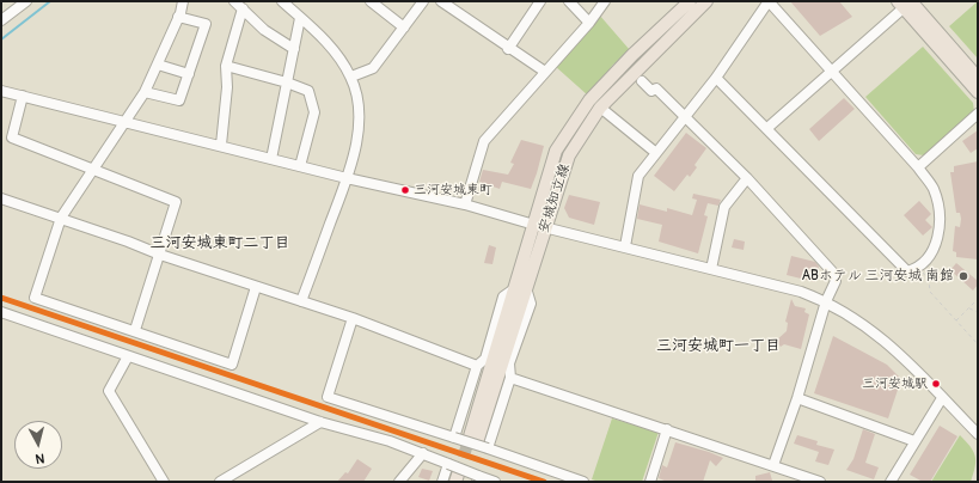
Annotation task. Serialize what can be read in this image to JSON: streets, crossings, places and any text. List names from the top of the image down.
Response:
{
  "streets": {
    "main road": ["安城知立線"]
  },
  "districts": ["三河安城東町二丁目", "三河安城町一丁目"],
  "places": ["三河安城東町", "ABホテル 三河安城 南館", "三河安城駅"],
  "north": "bottom"
}
